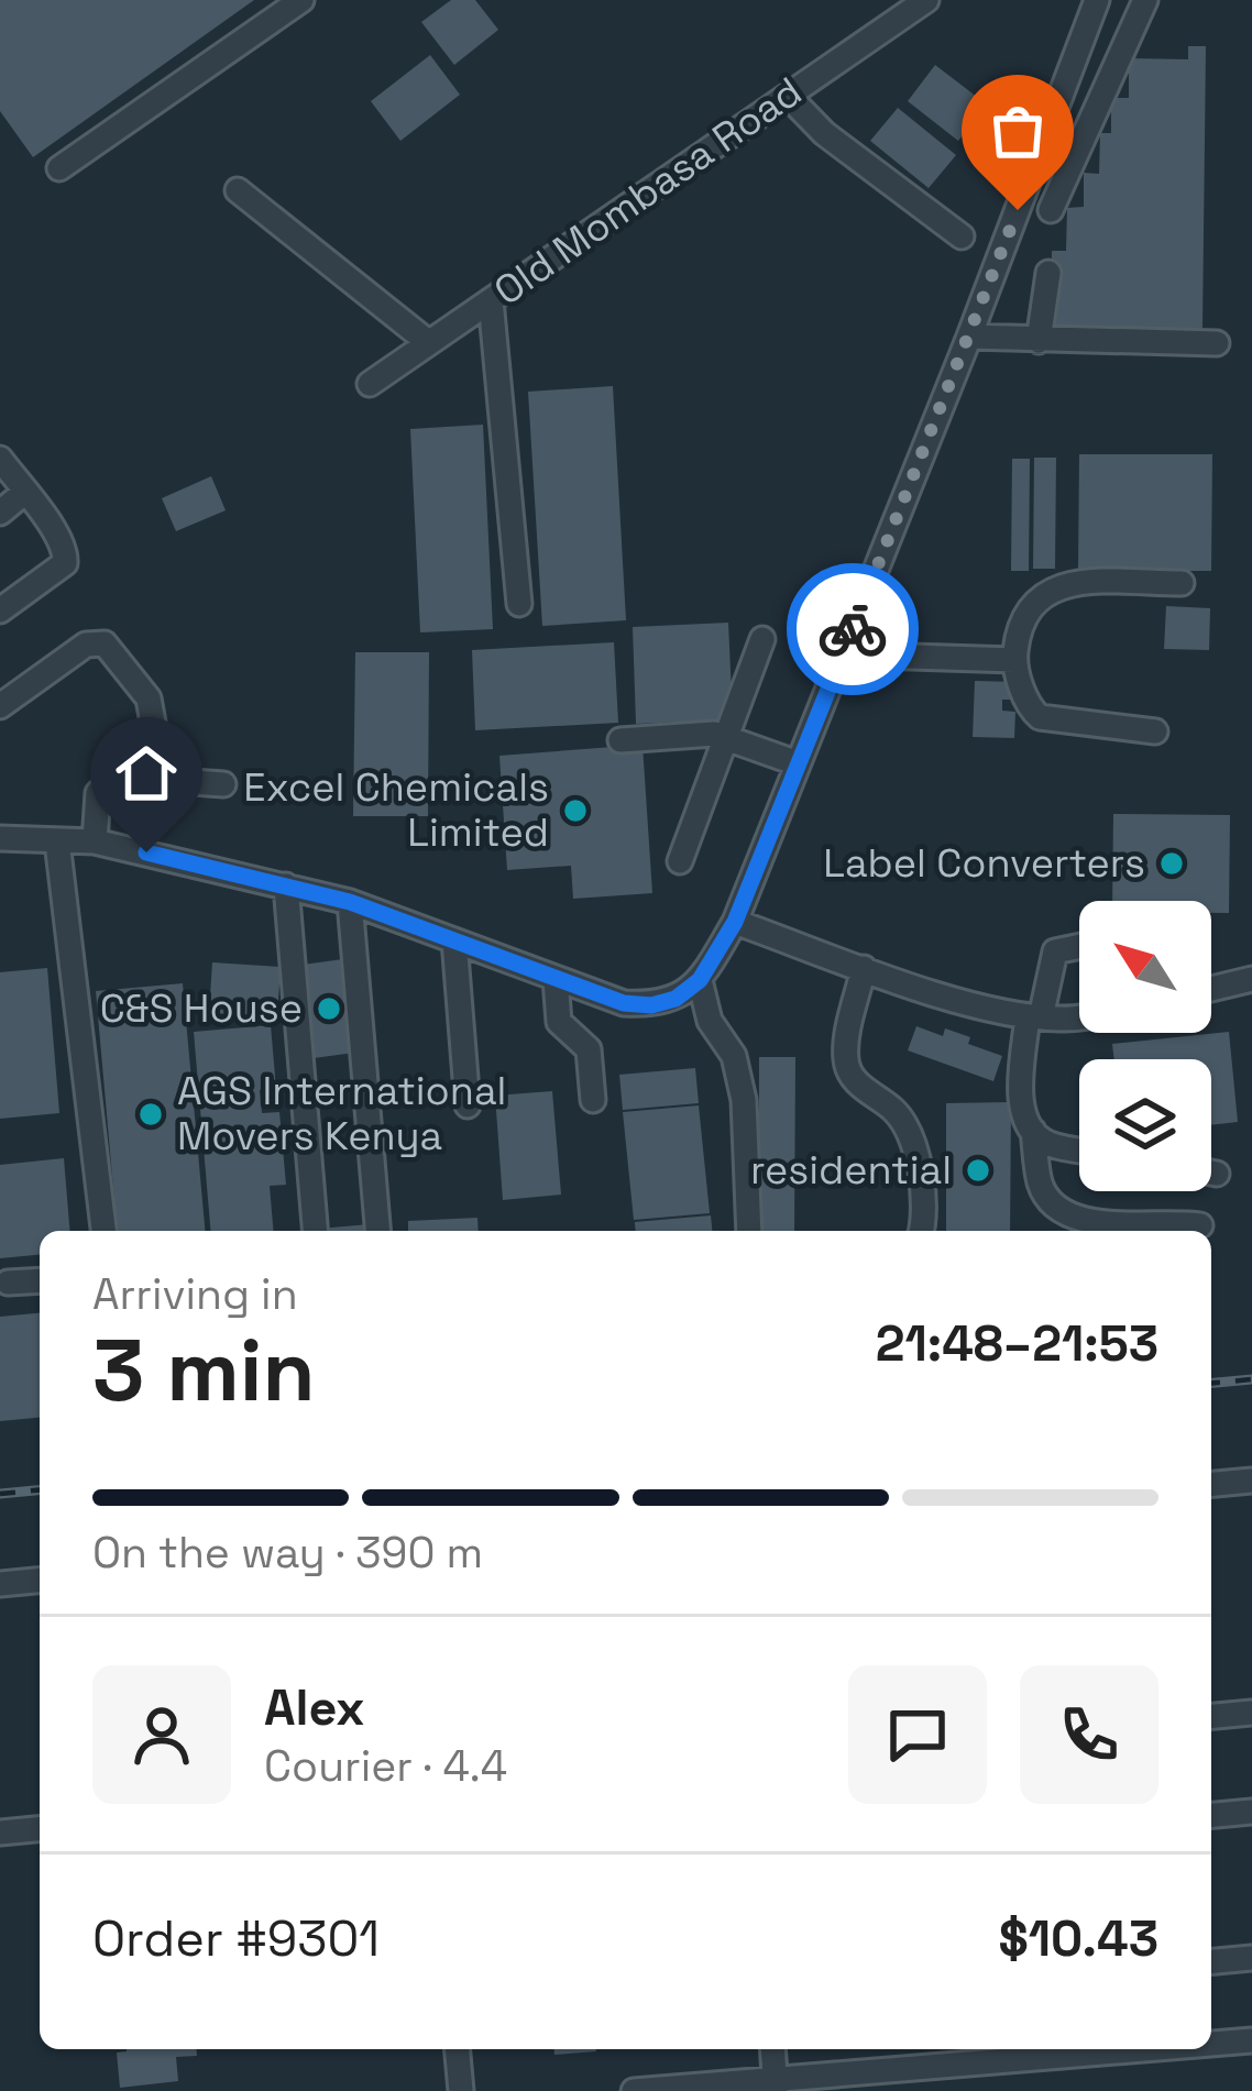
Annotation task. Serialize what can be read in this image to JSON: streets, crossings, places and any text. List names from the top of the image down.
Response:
{
  "streets": {
    "lane": ["Old Mombasa Road"]
  },
  "places": [
    "Excel Chemicals Limited",
    "Label Converters",
    "C&S House",
    "AGS International Movers Kenya",
    "residential"
  ],
  "north": "top left",
  "page": {
    "heading": ["3 min", "Arriving in", "21:48–21:53"],
    "panel": [
      "Alex",
      "Courier · 4.4",
      "Order #9301",
      "$10.43"
    ],
    "bar": "On the way · 390 m"
  }
}
